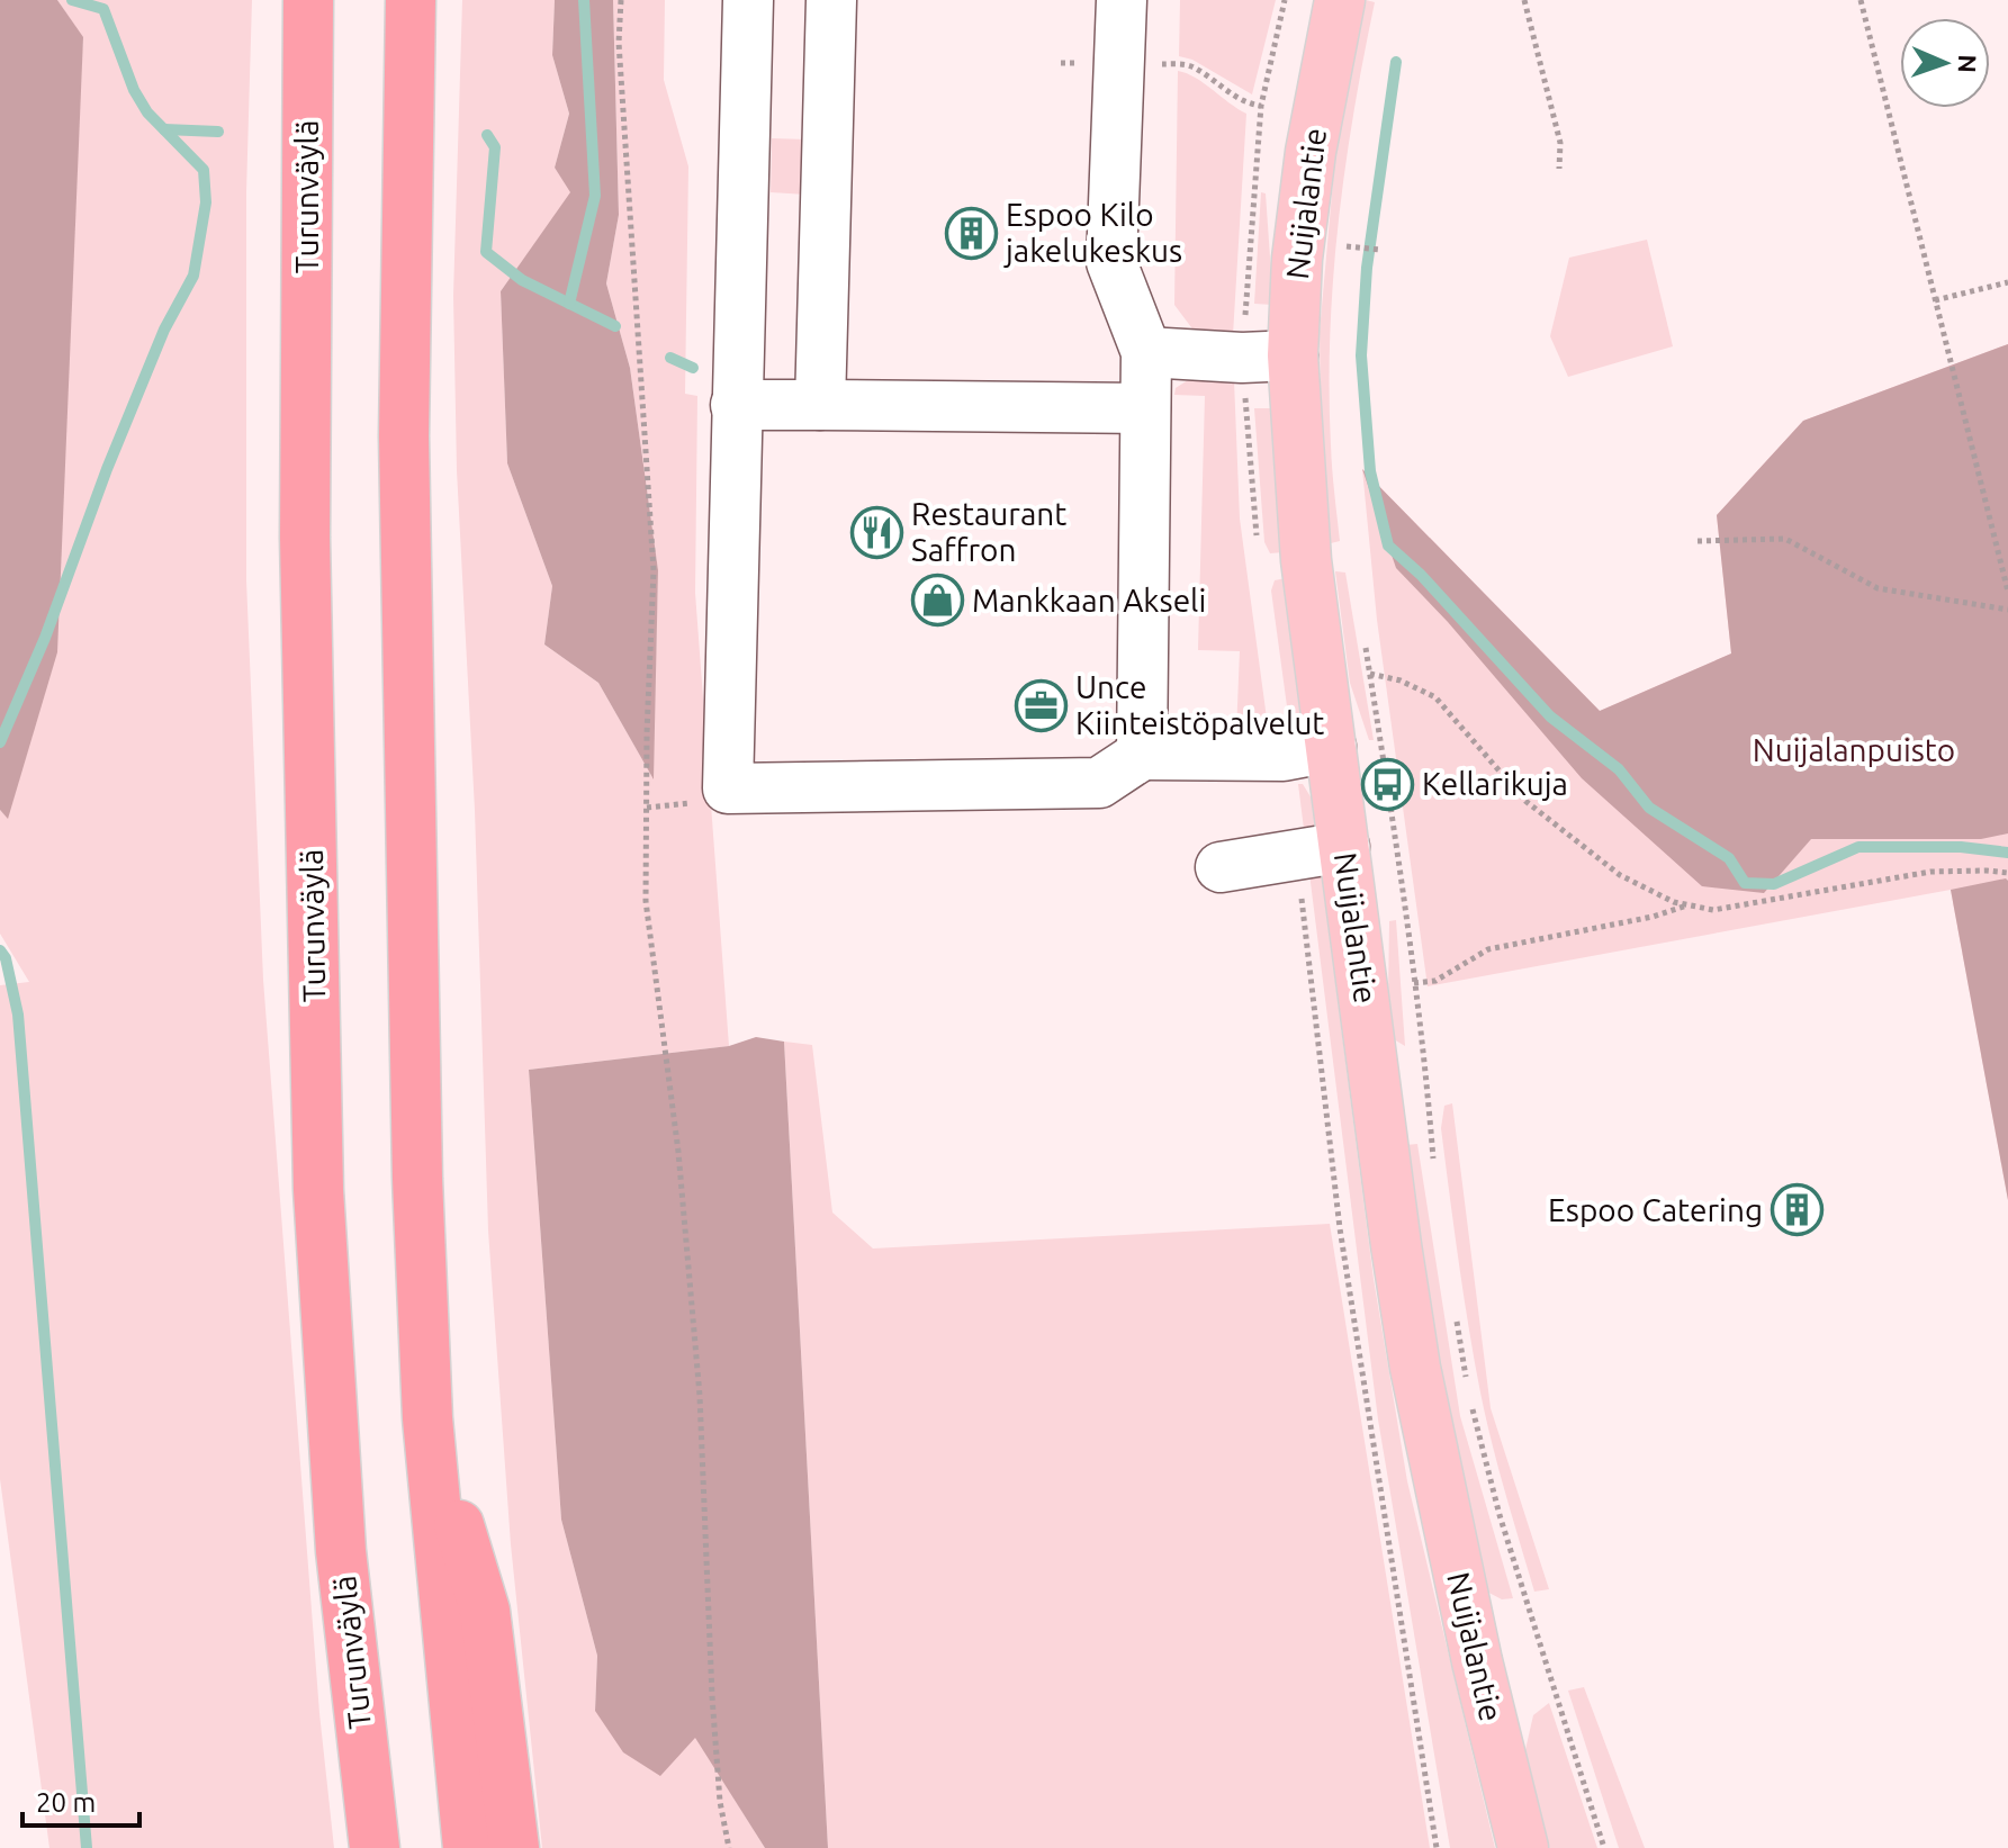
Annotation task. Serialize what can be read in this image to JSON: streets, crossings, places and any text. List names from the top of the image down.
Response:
{
  "streets": {
    "highway": ["Turunväylä"],
    "main road": ["Nuijalantie"]
  },
  "parks": ["Nuijalanpuisto"],
  "places": {
    "building": ["Espoo Kilo jakelukeskus", "Espoo Catering"],
    "restaurant": ["Restaurant Saffron"],
    "shop": ["Mankkaan Akseli"],
    "office": ["Unce Kiinteistöpalvelut"],
    "bus stop": ["Kellarikuja"]
  },
  "scale_bar": "20 m",
  "north": "right"
}
